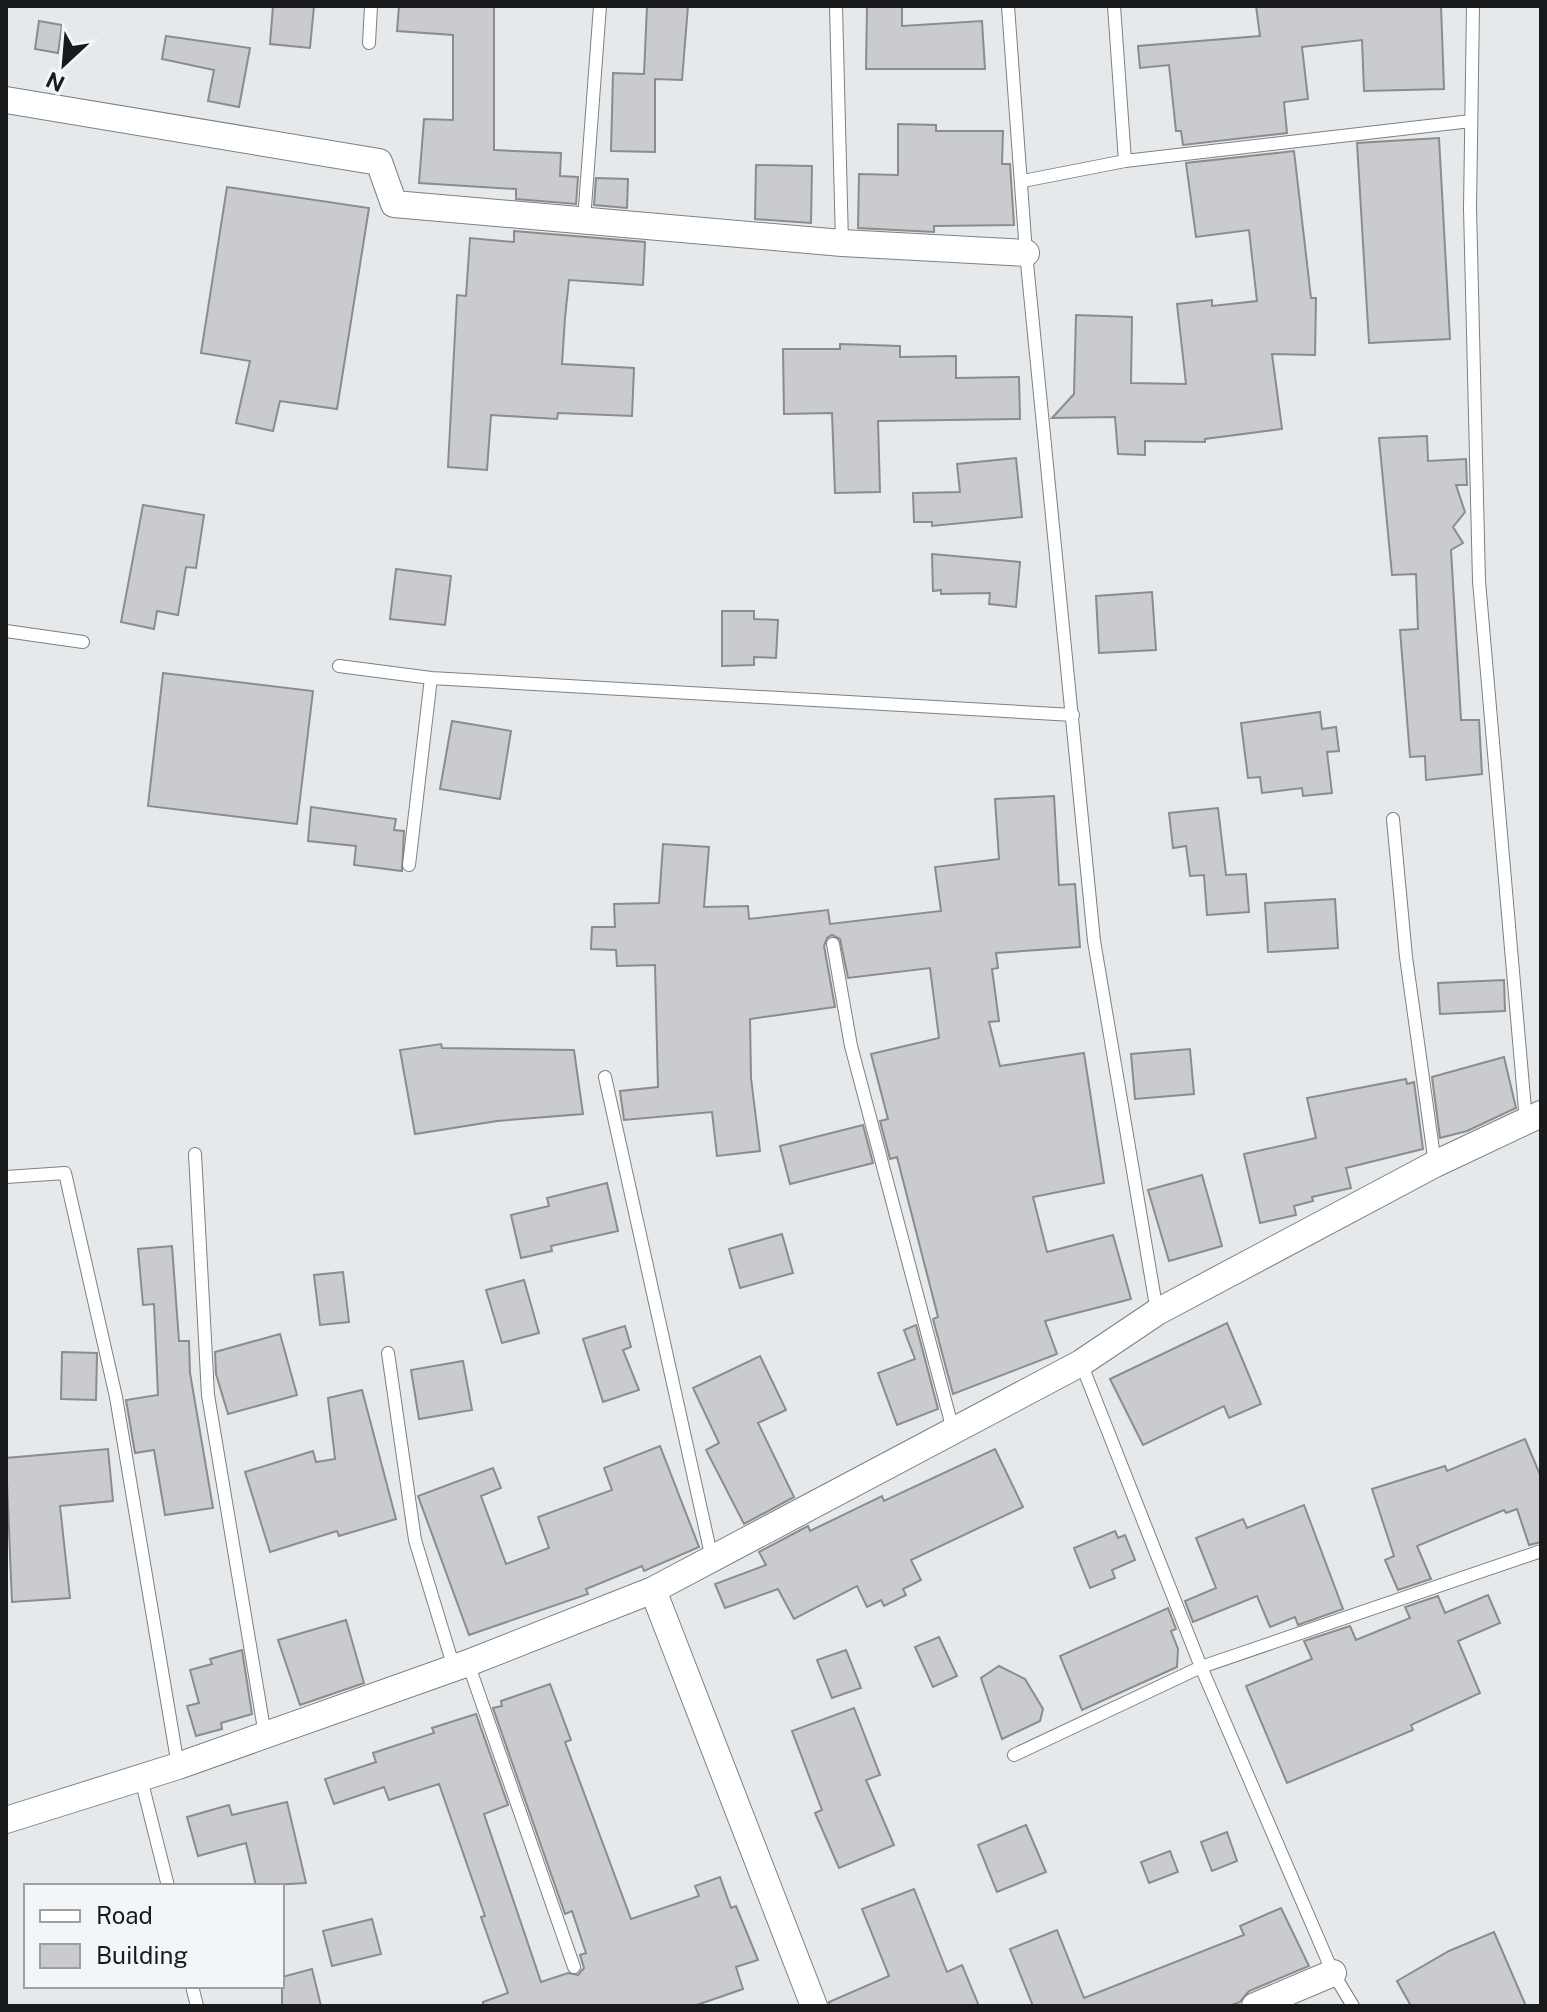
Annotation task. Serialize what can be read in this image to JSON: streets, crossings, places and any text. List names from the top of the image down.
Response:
{
  "legend": ["Road", "Building"],
  "north": "bottom left"
}
